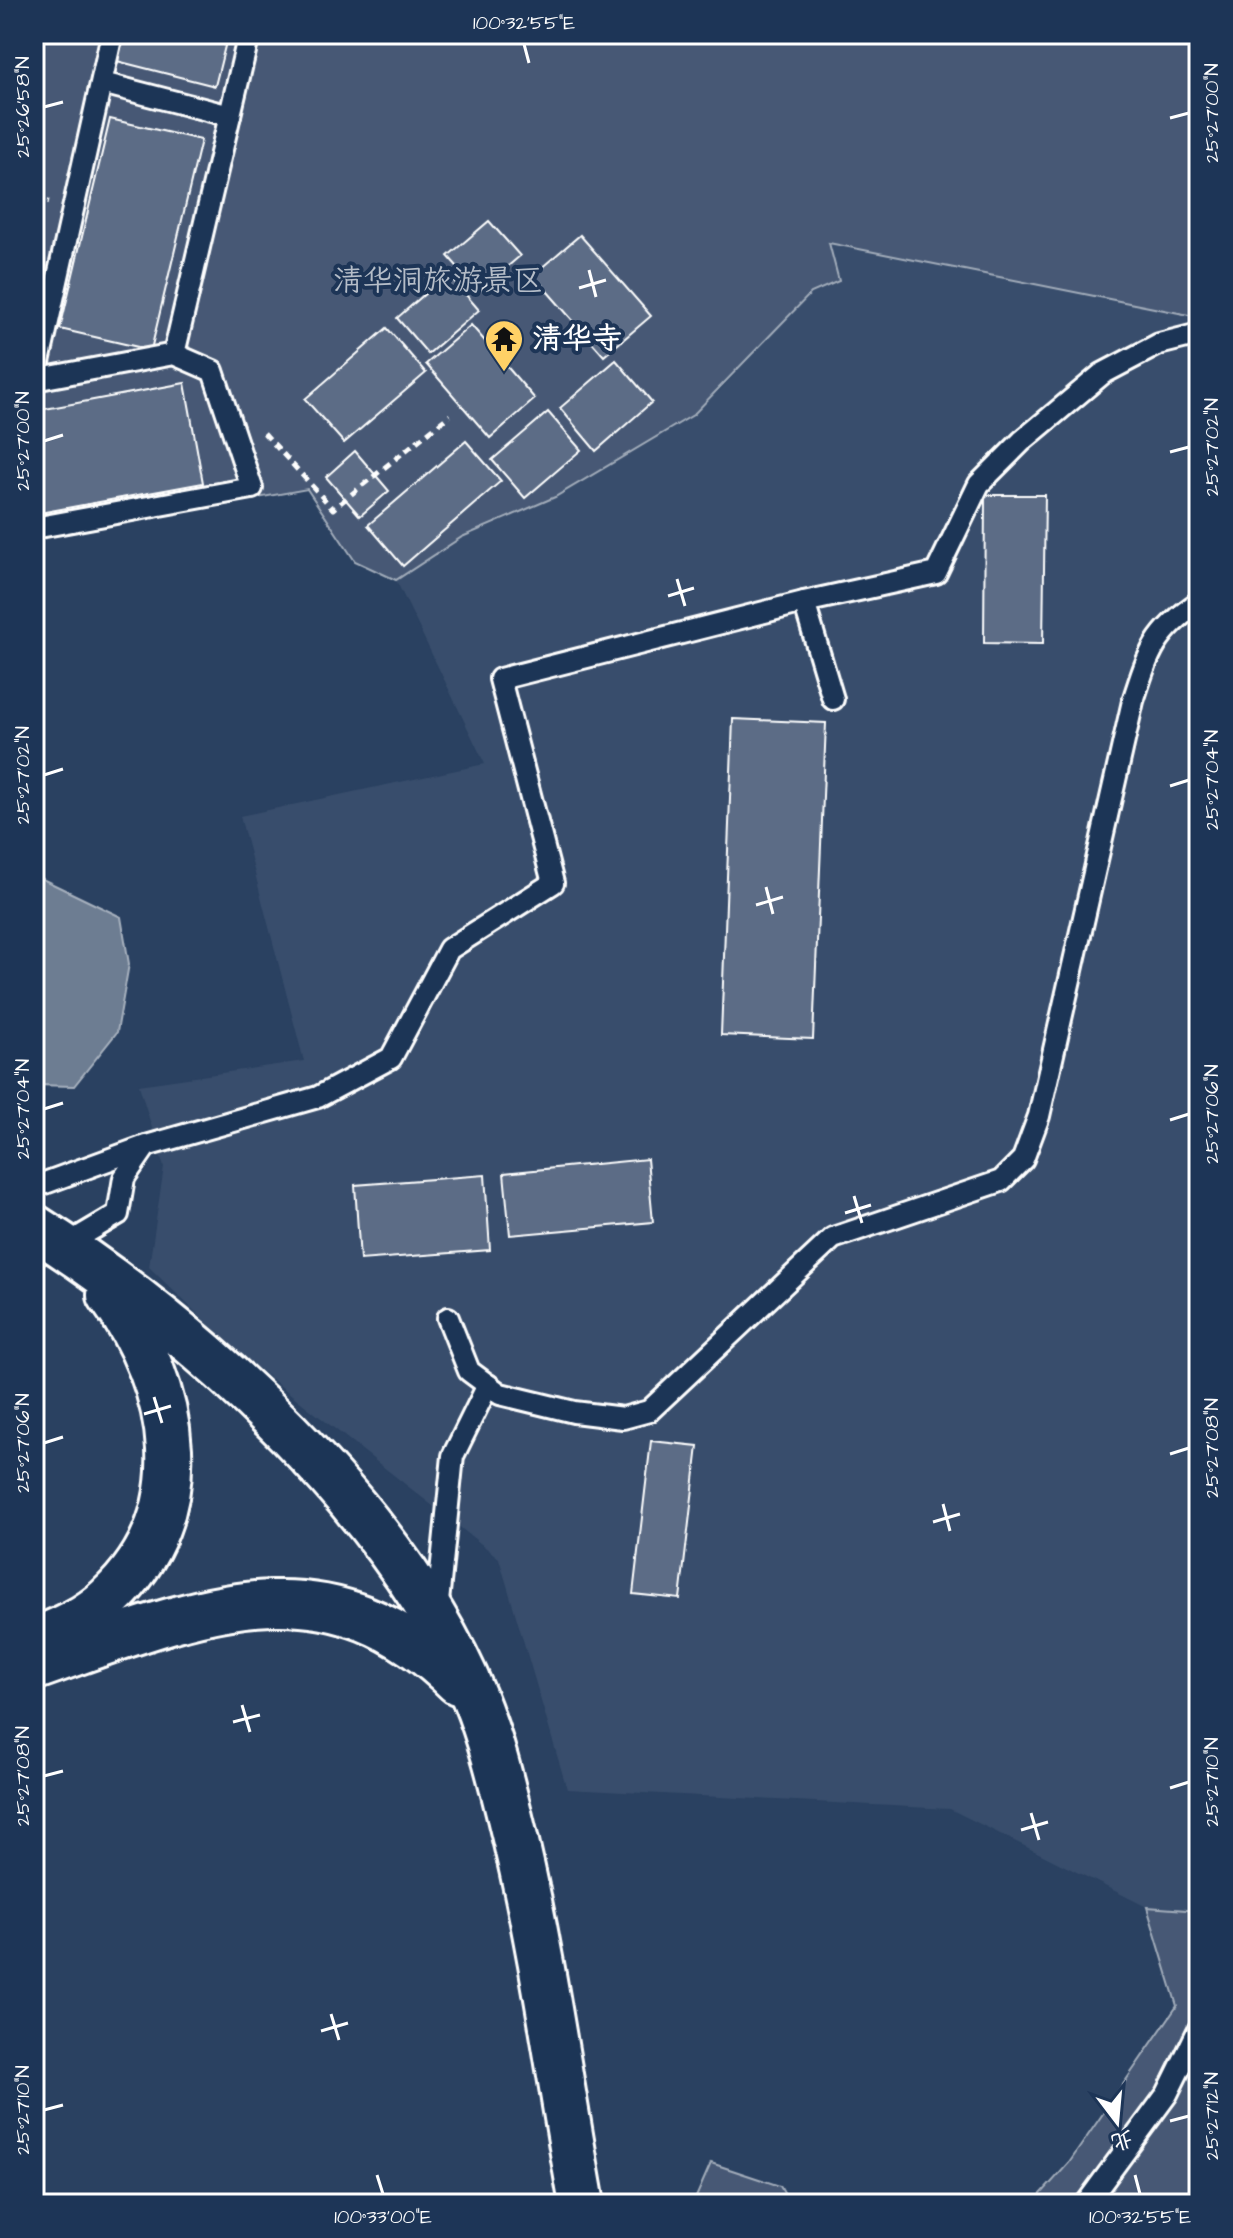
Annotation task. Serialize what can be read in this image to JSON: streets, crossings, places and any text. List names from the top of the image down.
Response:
{
  "parks": ["清华洞旅游景区"],
  "places": {
    "temple": ["清华寺"]
  },
  "north": "bottom",
  "coordinates": [
    "100°32'55\"E",
    "25°26'58\"N",
    "25°27'00\"N",
    "25°27'02\"N",
    "25°27'04\"N",
    "25°27'06\"N",
    "25°27'08\"N",
    "25°27'10\"N",
    "25°27'12\"N",
    "100°33'00\"E"
  ]
}
